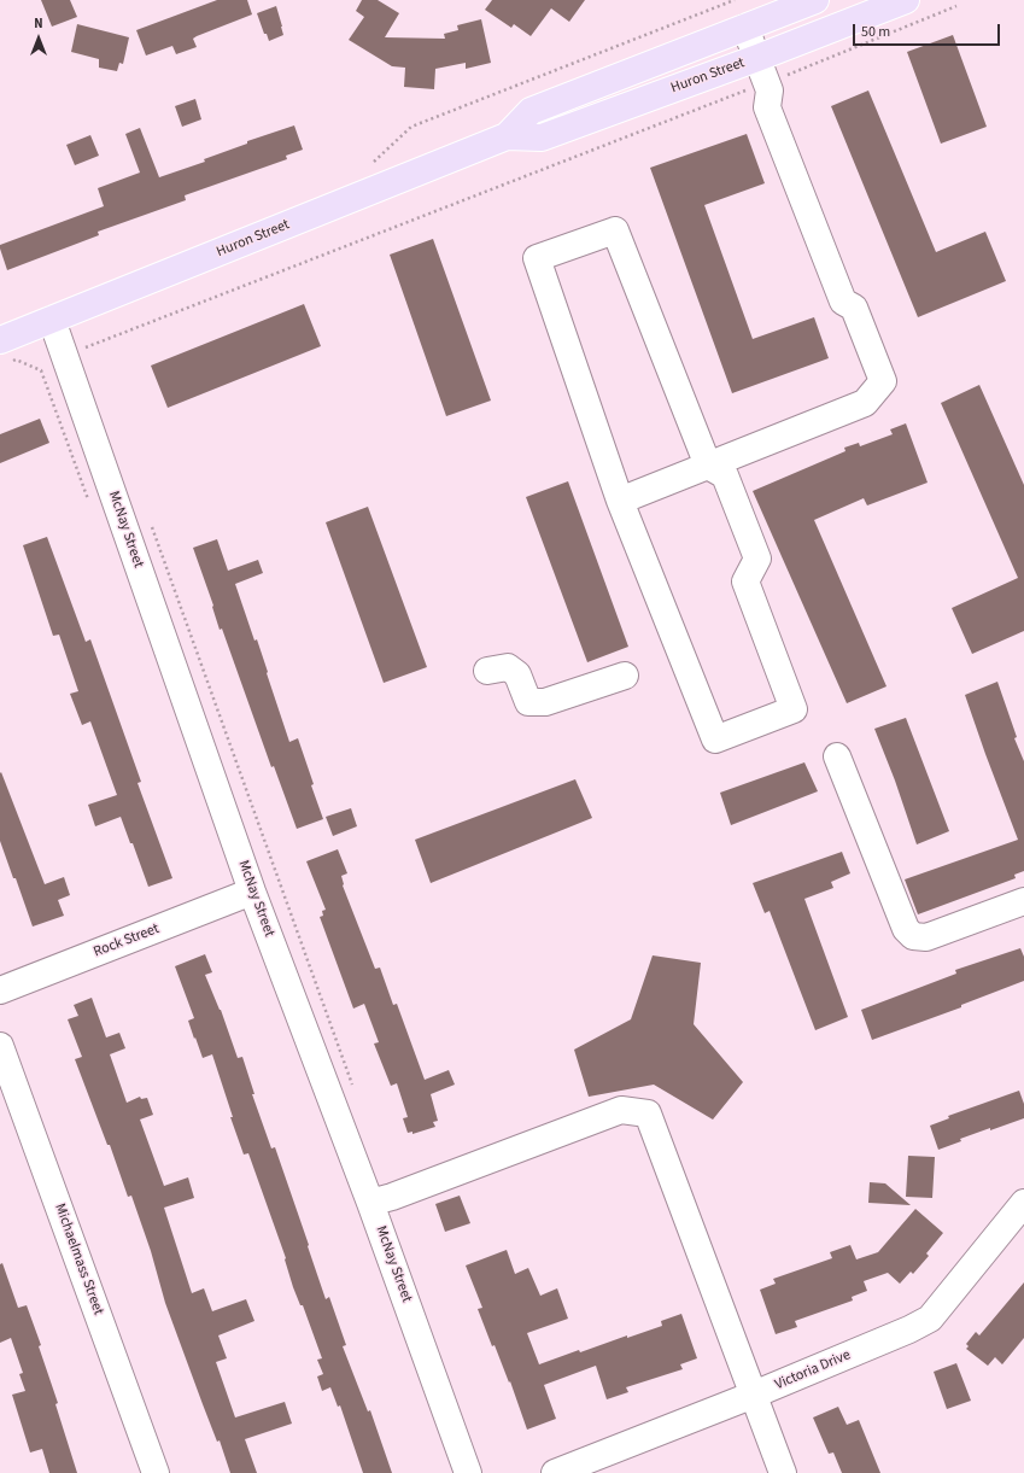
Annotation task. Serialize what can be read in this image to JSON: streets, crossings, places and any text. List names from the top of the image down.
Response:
{
  "streets": {
    "main road": ["Huron Street"],
    "street": [
      "McNay Street",
      "Rock Street",
      "Michaelmass Street",
      "Victoria Drive"
    ]
  },
  "crossings": [
    ["Huron Street", "McNay Street"],
    ["McNay Street", "Rock Street"]
  ],
  "scale_bar": "50 m",
  "north": "top"
}
